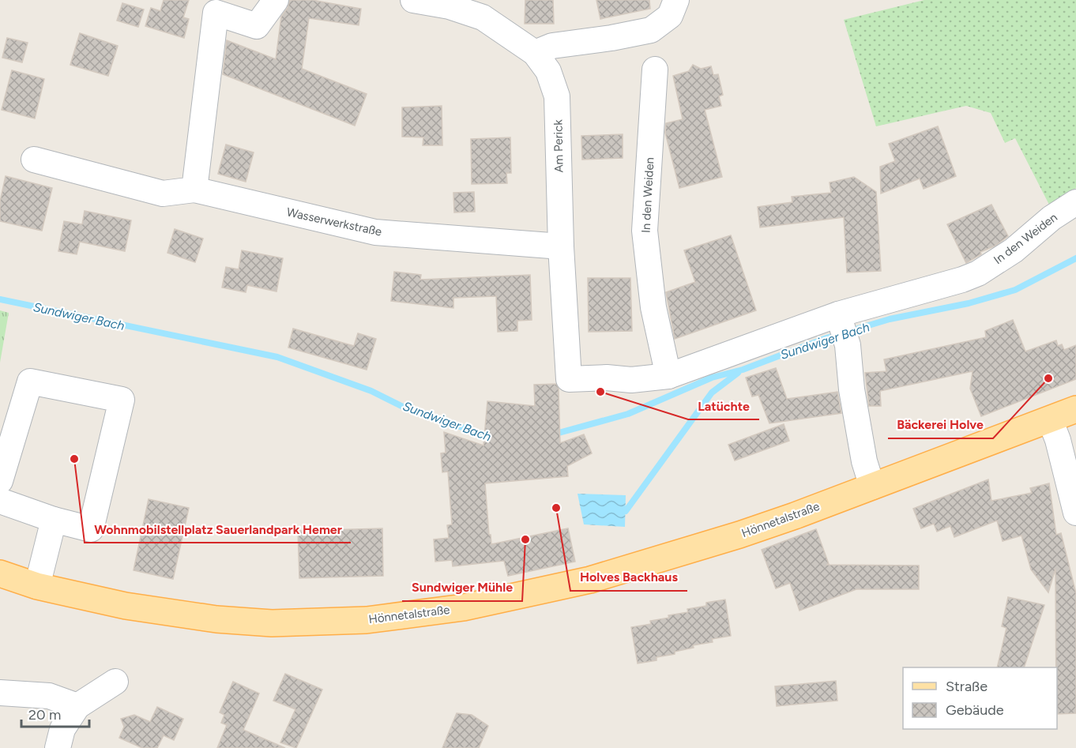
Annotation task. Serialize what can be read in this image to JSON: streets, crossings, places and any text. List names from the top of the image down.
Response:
{
  "streets": {
    "main road": ["Hönnetalstraße"],
    "street": ["Am Perick", "In den Weiden", "Wasserwerkstraße"]
  },
  "crossings": [
    ["Am Perick", "In den Weiden"],
    ["Am Perick", "Wasserwerkstraße"]
  ],
  "water": ["Sundwiger Bach"],
  "places": [
    "Bäckerei Holve",
    "Latüchte",
    "Wohnmobilstellplatz Sauerlandpark Hemer",
    "Holves Backhaus",
    "Sundwiger Mühle"
  ],
  "legend": ["Straße", "Gebäude"],
  "scale_bar": "20 m"
}
